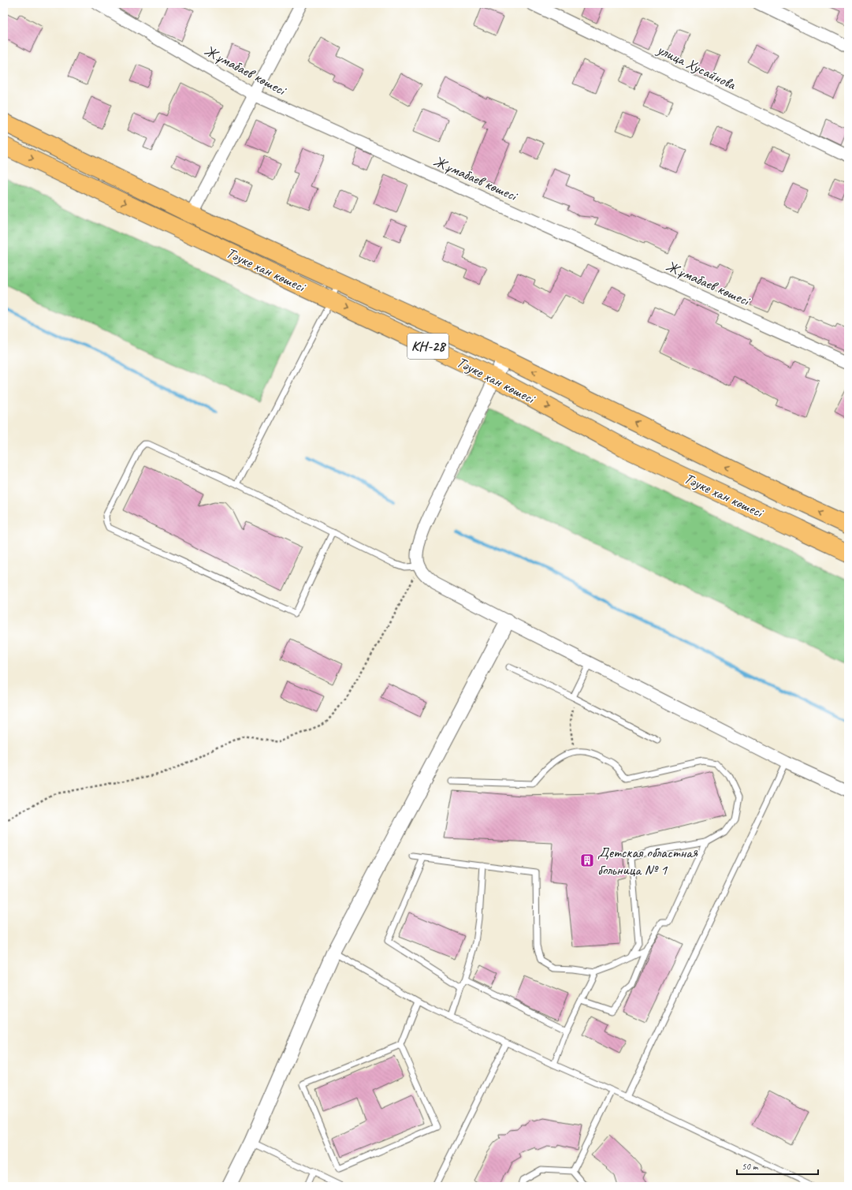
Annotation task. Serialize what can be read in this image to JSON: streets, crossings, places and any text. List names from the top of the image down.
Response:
{
  "streets": {
    "main road": ["Тәуке хан көшесі", "КН-28"],
    "street": ["улица Хусайнова", "Жұмабаев көшесі"]
  },
  "places": {
    "building": ["Детская областная больница № 1"]
  },
  "scale_bar": "50 m"
}
